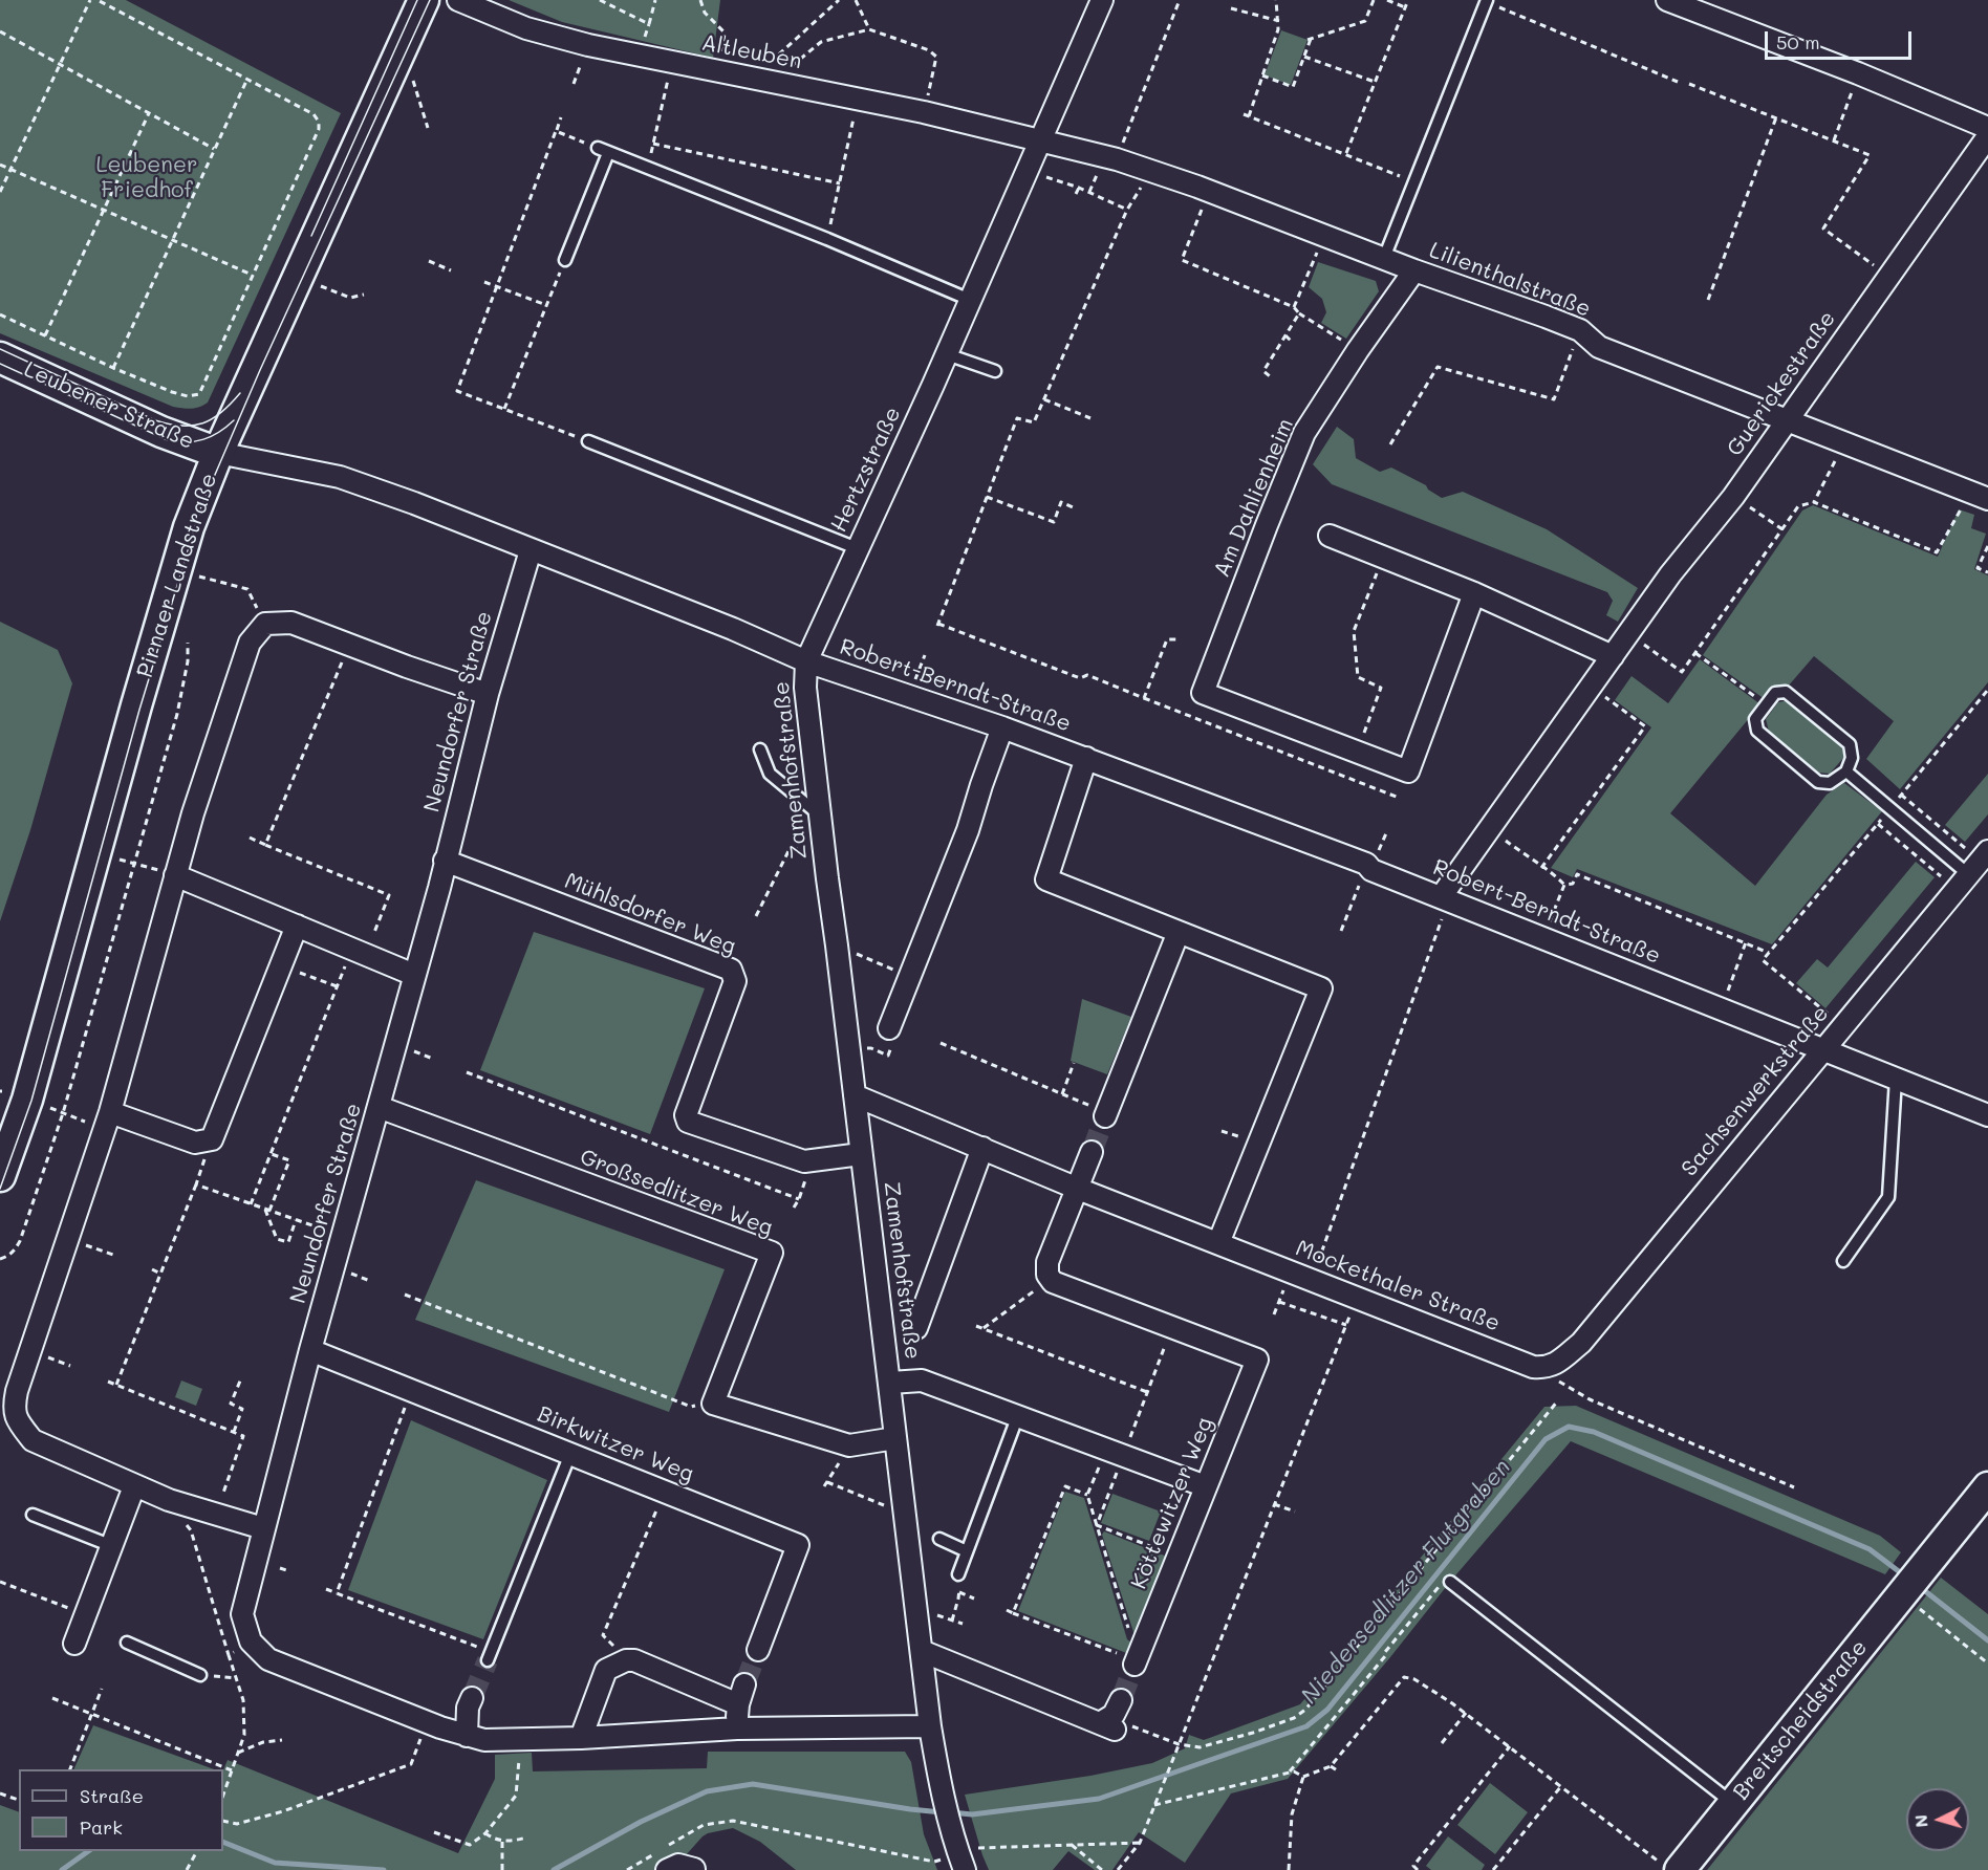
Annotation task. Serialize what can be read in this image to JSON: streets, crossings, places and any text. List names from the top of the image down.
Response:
{
  "streets": {
    "street": [
      "Altleuben",
      "Lilienthalstraße",
      "Guerickestraße",
      "Leubener Straße",
      "Hertzstraße",
      "Am Dahlienheim",
      "Pirnaer Landstraße",
      "Robert-Berndt-Straße",
      "Neundorfer Straße",
      "Zamenhofstraße",
      "Mühlsdorfer Weg",
      "Sachsenwerkstraße",
      "Großsedlitzer Weg",
      "Mockethaler Straße",
      "Birkwitzer Weg",
      "Köttewitzer Weg",
      "Breitscheidstraße"
    ]
  },
  "crossings": [
    ["Altleuben", "Lilienthalstraße"],
    ["Altleuben", "Hertzstraße"],
    ["Lilienthalstraße", "Guerickestraße"],
    ["Lilienthalstraße", "Hertzstraße"],
    ["Lilienthalstraße", "Am Dahlienheim"],
    ["Guerickestraße", "Robert-Berndt-Straße"],
    ["Leubener Straße", "Pirnaer Landstraße"],
    ["Leubener Straße", "Zamenhofstraße"],
    ["Hertzstraße", "Robert-Berndt-Straße"],
    ["Hertzstraße", "Zamenhofstraße"],
    ["Pirnaer Landstraße", "Zamenhofstraße"],
    ["Robert-Berndt-Straße", "Zamenhofstraße"],
    ["Robert-Berndt-Straße", "Sachsenwerkstraße"],
    ["Robert-Berndt-Straße", "Mockethaler Straße"],
    ["Neundorfer Straße", "Zamenhofstraße"],
    ["Neundorfer Straße", "Mühlsdorfer Weg"],
    ["Neundorfer Straße", "Großsedlitzer Weg"],
    ["Neundorfer Straße", "Birkwitzer Weg"],
    ["Zamenhofstraße", "Mühlsdorfer Weg"],
    ["Zamenhofstraße", "Mockethaler Straße"],
    ["Zamenhofstraße", "Köttewitzer Weg"],
    ["Sachsenwerkstraße", "Mockethaler Straße"]
  ],
  "water": ["Niedersedlitzer Flutgraben"],
  "parks": ["Leubener Friedhof"],
  "legend": ["Straße", "Park"],
  "scale_bar": "50 m",
  "north": "left"
}
